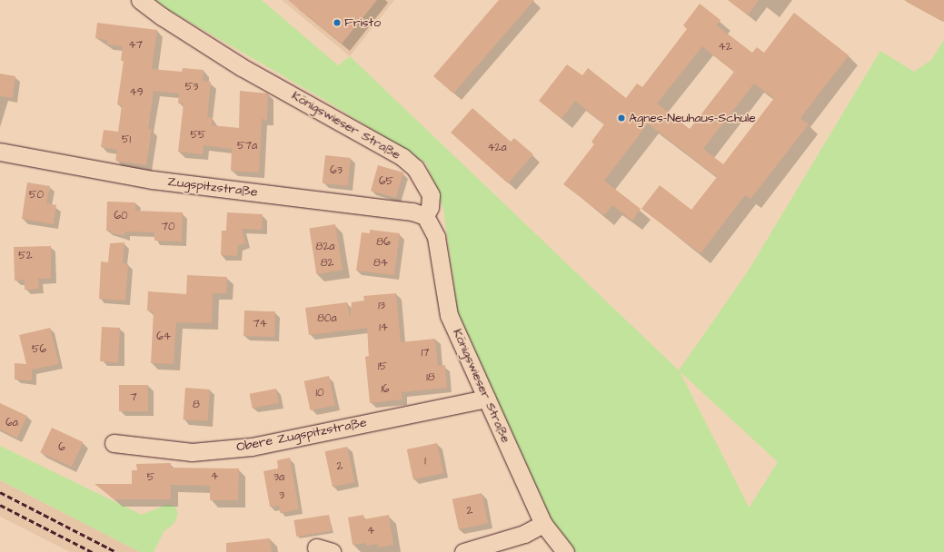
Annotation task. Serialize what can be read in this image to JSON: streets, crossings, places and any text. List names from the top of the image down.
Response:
{
  "streets": {
    "street": ["Königswieser Straße", "Zugspitzstraße", "Obere Zugspitzstraße"]
  },
  "crossings": [
    ["Königswieser Straße", "Zugspitzstraße"],
    ["Königswieser Straße", "Obere Zugspitzstraße"]
  ],
  "places": ["Fristo", "Agnes-Neuhaus-Schule"],
  "house_numbers": [
    "47",
    "42",
    "53",
    "49",
    "55",
    "51",
    "57a",
    "42a",
    "63",
    "65",
    "50",
    "60",
    "70",
    "86",
    "82a",
    "52",
    "82",
    "84",
    "13",
    "80a",
    "74",
    "14",
    "64",
    "56",
    "17",
    "15",
    "18",
    "16",
    "10",
    "7",
    "8",
    "6a",
    "6",
    "1",
    "2",
    "4",
    "5",
    "3a",
    "3",
    "2",
    "4"
  ]
}
